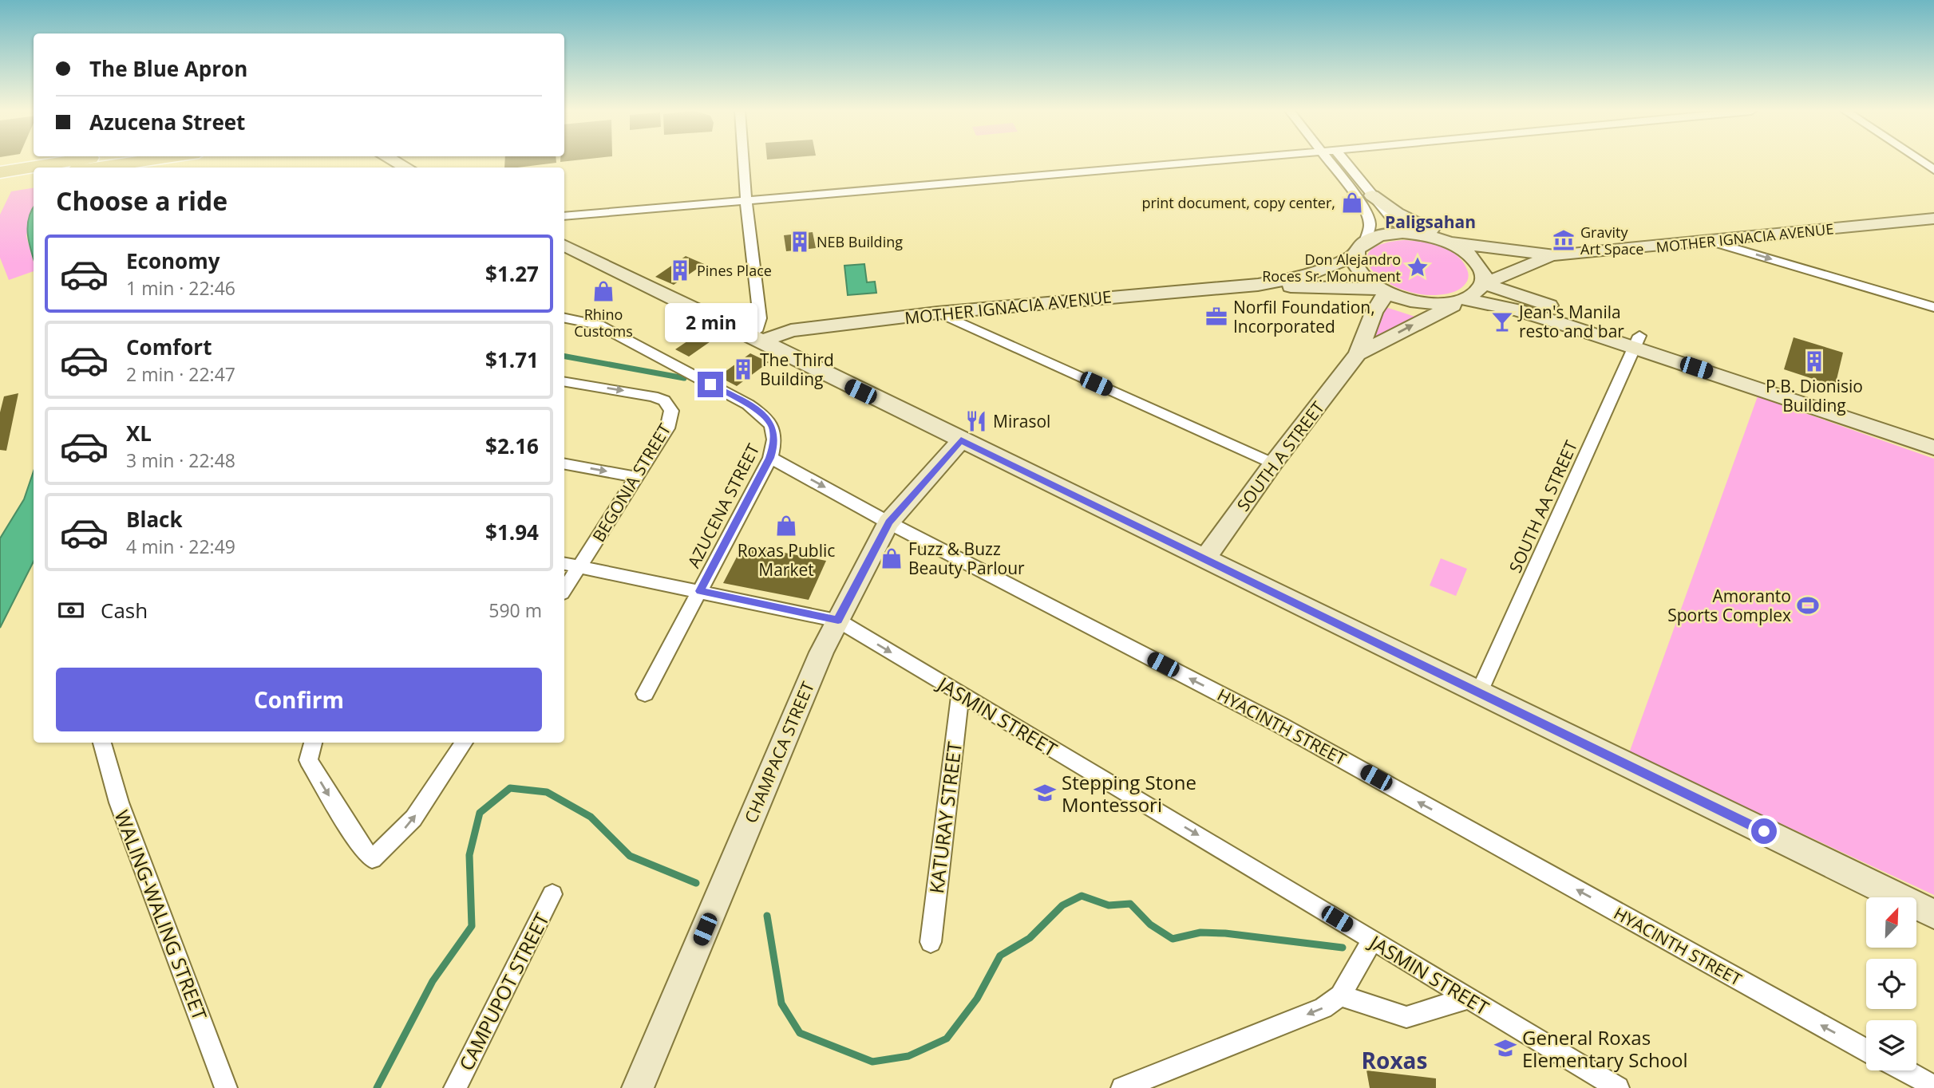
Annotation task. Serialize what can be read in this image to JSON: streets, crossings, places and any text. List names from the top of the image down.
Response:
{
  "streets": {
    "street": [
      "MOTHER IGNACIA AVENUE",
      "SOUTH A STREET",
      "BEGONIA STREET",
      "AZUCENA STREET",
      "SOUTH AA STREET",
      "JASMIN STREET",
      "HYACINTH STREET",
      "CHAMPACA STREET",
      "KATURAY STREET",
      "WALING-WALING STREET",
      "CAMPUPOT STREET"
    ]
  },
  "crossings": [
    ["MOTHER IGNACIA AVENUE", "SOUTH A STREET"],
    ["BEGONIA STREET", "JASMIN STREET"],
    ["AZUCENA STREET", "JASMIN STREET"],
    ["AZUCENA STREET", "HYACINTH STREET"],
    ["JASMIN STREET", "CHAMPACA STREET"],
    ["JASMIN STREET", "KATURAY STREET"],
    ["HYACINTH STREET", "CHAMPACA STREET"]
  ],
  "one_way": ["JASMIN STREET"],
  "districts": ["Paligsahan", "Roxas"],
  "places": {
    "shop": [
      "print document, copy center,",
      "Rhino Customs",
      "Roxas Public Market",
      "Fuzz & Buzz Beauty Parlour"
    ],
    "museum": ["Gravity Art Space"],
    "building": [
      "NEB Building",
      "Pines Place",
      "P.B. Dionisio Building",
      "The Third Building"
    ],
    "place": ["Don Alejandro Roces Sr. Monument"],
    "office": ["Norfil Foundation, Incorporated"],
    "bar": ["Jean's Manila resto and bar"],
    "restaurant": ["Mirasol"],
    "sports": ["Amoranto Sports Complex"],
    "school or university": ["Stepping Stone Montessori", "General Roxas Elementary School"]
  },
  "north": "top right",
  "page": {
    "banner": ["The Blue Apron", "Azucena Street"],
    "heading": "Choose a ride",
    "list": [
      {
        "name": "Economy",
        "note": "1 min · 22:46",
        "value": "$1.27"
      },
      {
        "name": "Comfort",
        "note": "2 min · 22:47",
        "value": "$1.71"
      },
      {
        "name": "XL",
        "note": "3 min · 22:48",
        "value": "$2.16"
      },
      {
        "name": "Black",
        "note": "4 min · 22:49",
        "value": "$1.94"
      }
    ],
    "bubble": "2 min",
    "pay": ["Cash", "590 m"],
    "buttons": "Confirm"
  }
}
